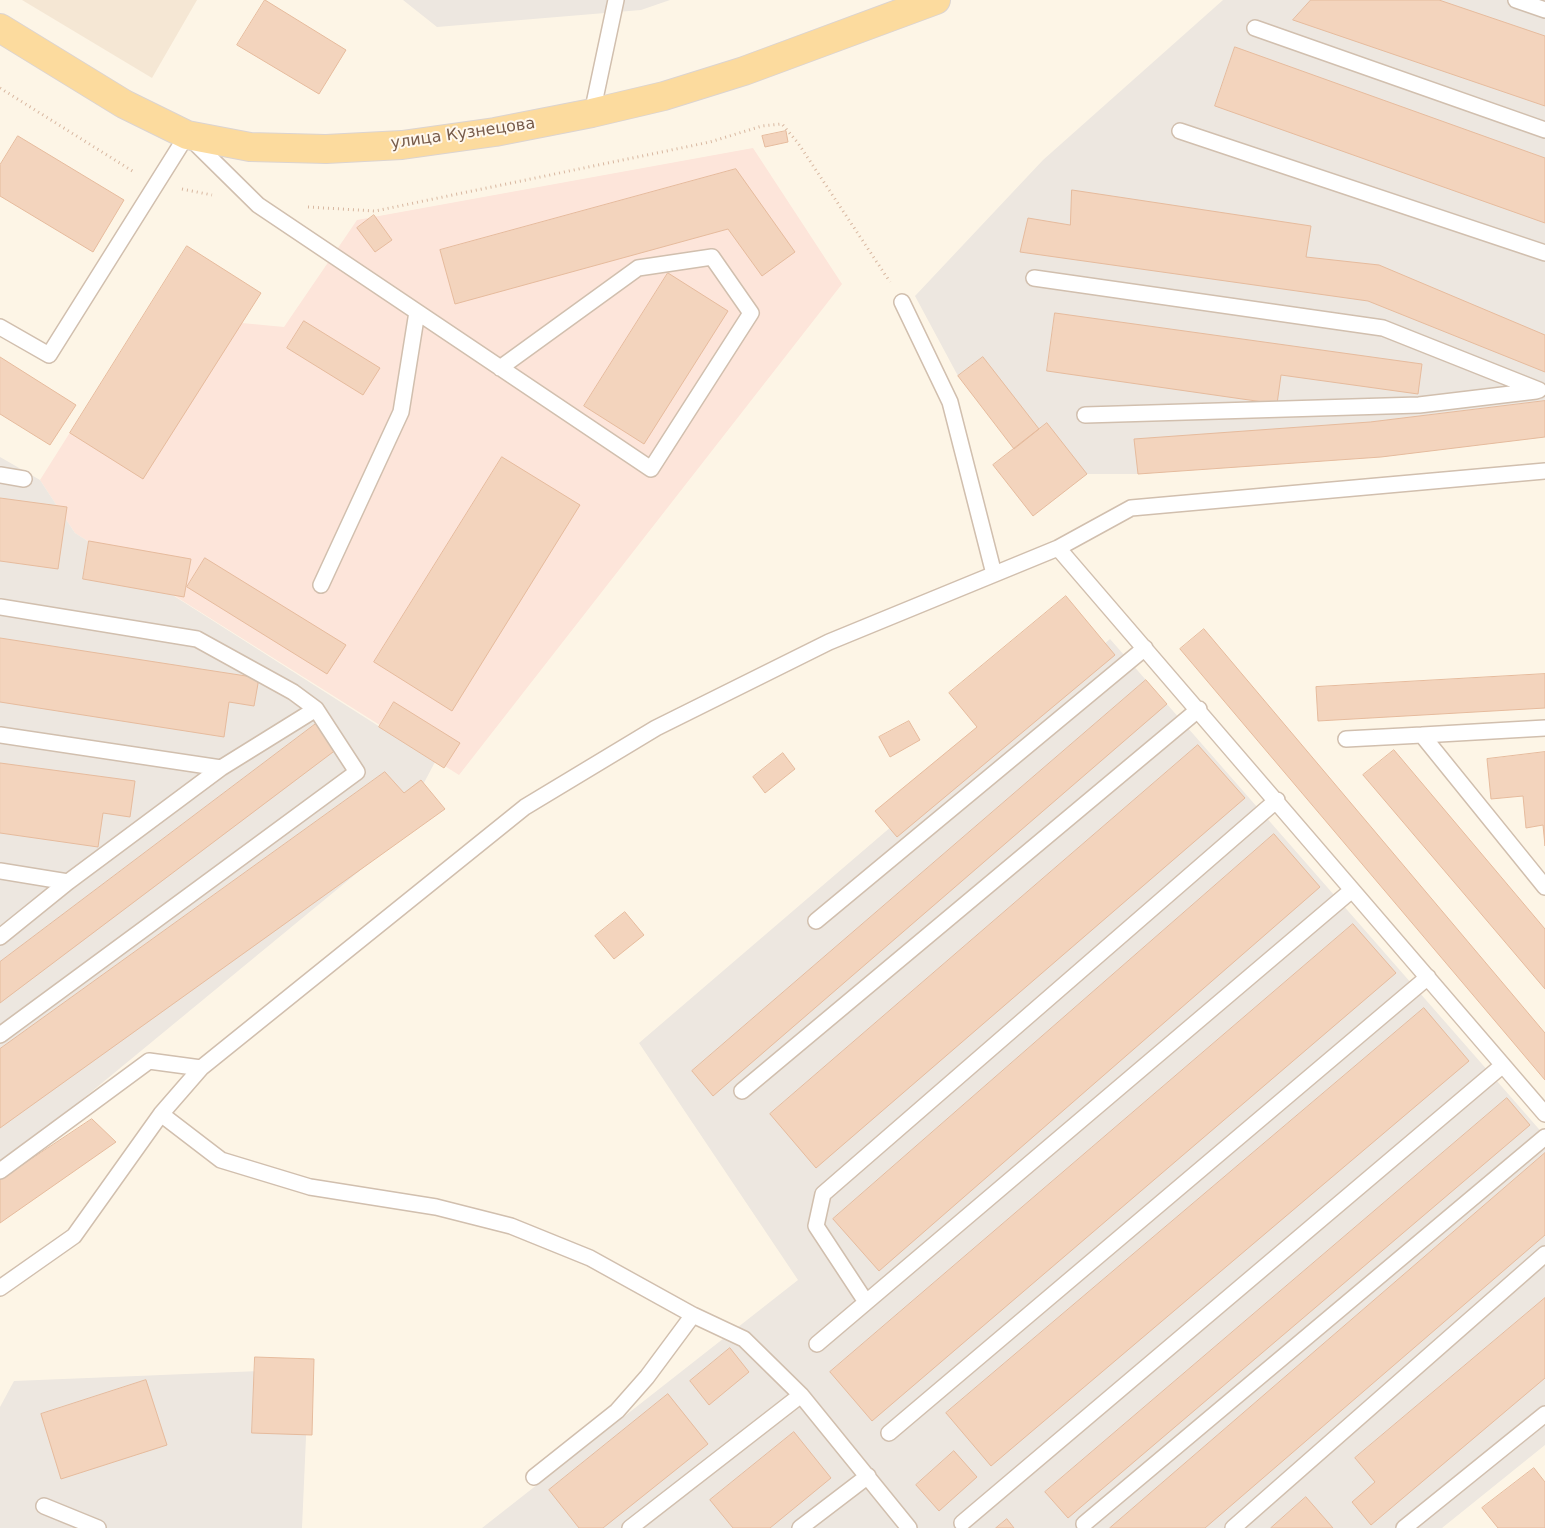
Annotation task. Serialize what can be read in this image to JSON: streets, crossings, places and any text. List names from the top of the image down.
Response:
{
  "streets": {
    "main road": ["улица Кузнецова"]
  }
}
